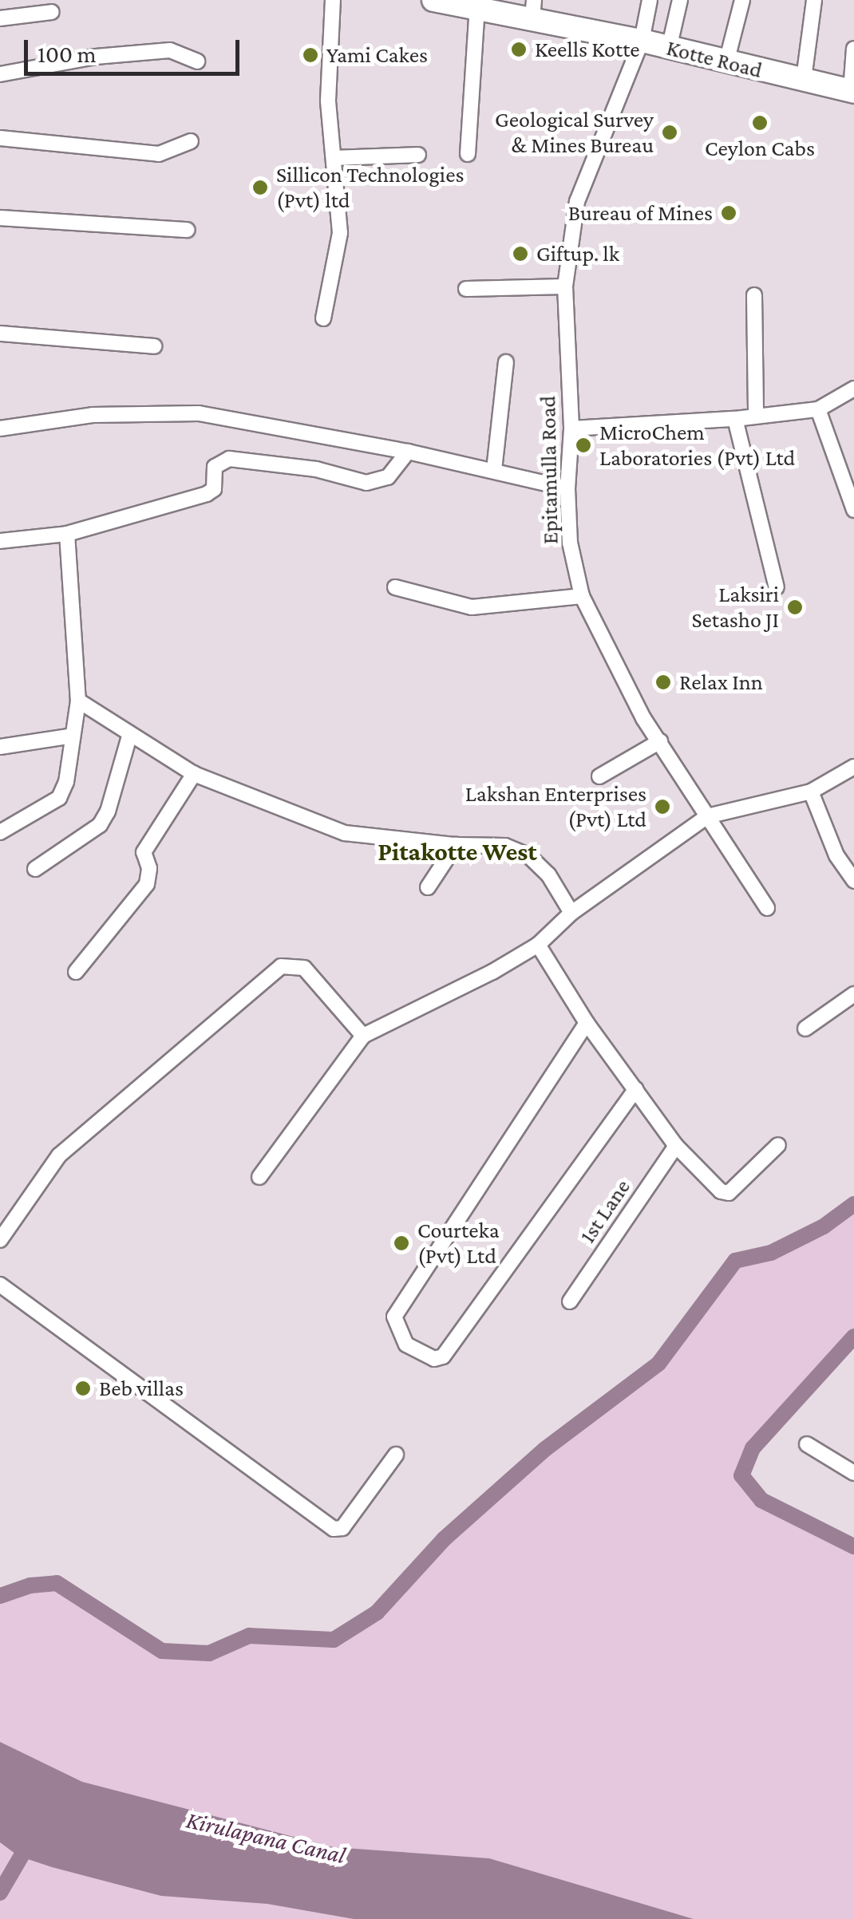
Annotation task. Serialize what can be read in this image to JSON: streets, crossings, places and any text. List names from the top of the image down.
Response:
{
  "streets": {
    "main road": ["Kotte Road"],
    "street": ["Epitamulla Road", "1st Lane"]
  },
  "crossings": [
    ["Kotte Road", "Epitamulla Road"]
  ],
  "districts": ["Pitakotte West"],
  "water": ["Kirulapana Canal"],
  "places": [
    "Keells Kotte",
    "Yami Cakes",
    "Ceylon Cabs",
    "Geological Survey & Mines Bureau",
    "Sillicon Technologies (Pvt) ltd",
    "Bureau of Mines",
    "Giftup. lk",
    "MicroChem Laboratories (Pvt) Ltd",
    "Laksiri Setasho JI",
    "Relax Inn",
    "Lakshan Enterprises (Pvt) Ltd",
    "Courteka (Pvt) Ltd",
    "Beb villas"
  ],
  "scale_bar": "100 m"
}
